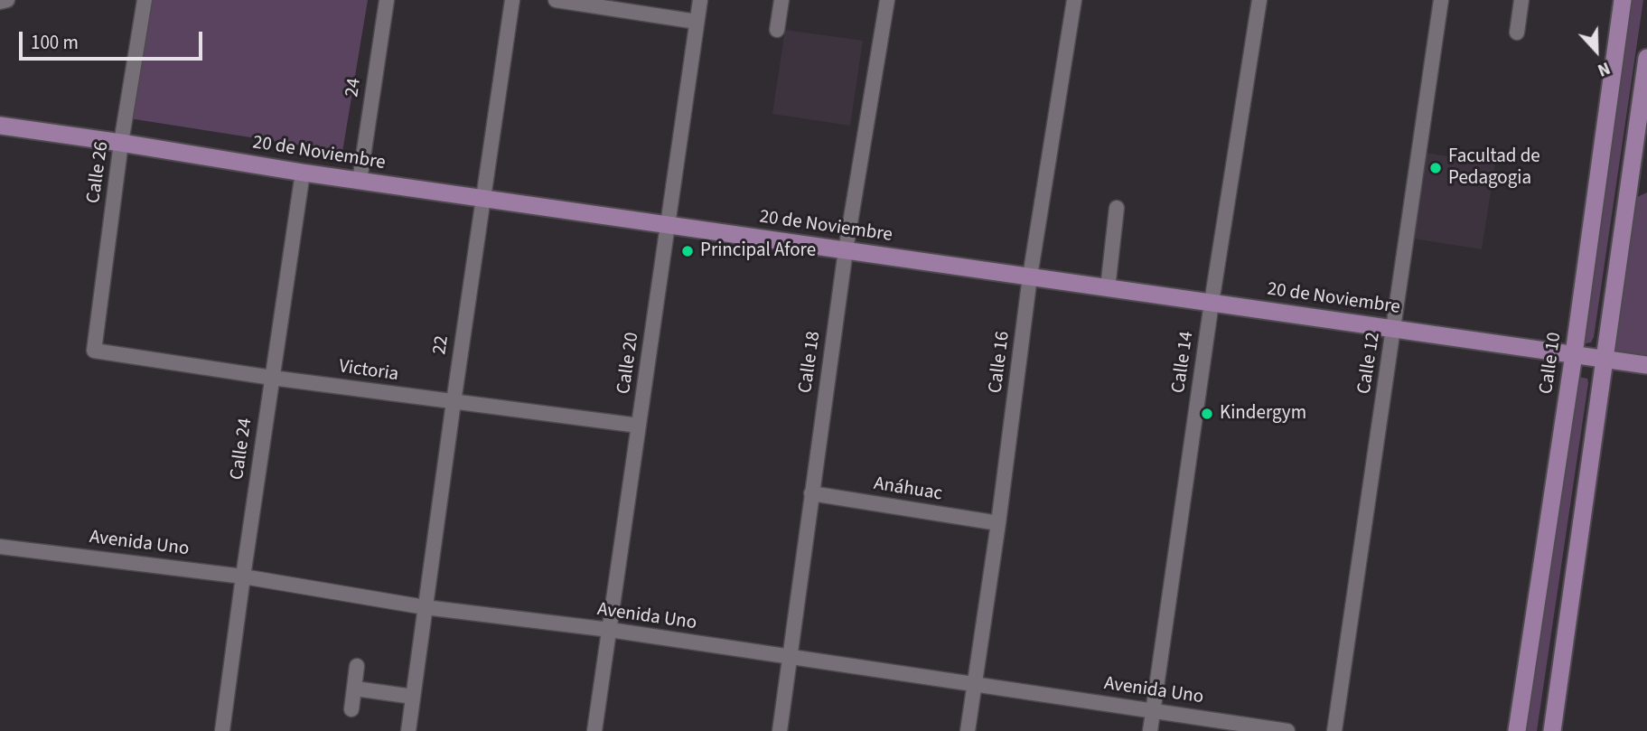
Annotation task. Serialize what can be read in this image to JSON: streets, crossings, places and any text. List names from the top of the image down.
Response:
{
  "streets": {
    "main road": ["20 de Noviembre", "Calle 10"],
    "street": [
      "24",
      "Calle 26",
      "22",
      "Calle 18",
      "Calle 16",
      "Calle 14",
      "Calle 20",
      "Calle 12",
      "Victoria",
      "Calle 24",
      "Anáhuac",
      "Avenida Uno"
    ]
  },
  "crossings": [
    ["24", "20 de Noviembre"],
    ["20 de Noviembre", "Calle 26"],
    ["20 de Noviembre", "22"],
    ["20 de Noviembre", "Calle 18"],
    ["20 de Noviembre", "Calle 16"],
    ["20 de Noviembre", "Calle 14"],
    ["20 de Noviembre", "Calle 20"],
    ["20 de Noviembre", "Calle 12"],
    ["20 de Noviembre", "Calle 10"],
    ["20 de Noviembre", "Calle 24"],
    ["Calle 26", "Victoria"],
    ["22", "Victoria"],
    ["22", "Avenida Uno"],
    ["Calle 18", "Anáhuac"],
    ["Calle 18", "Avenida Uno"],
    ["Calle 16", "Anáhuac"],
    ["Calle 16", "Avenida Uno"],
    ["Calle 14", "Avenida Uno"],
    ["Calle 20", "Victoria"],
    ["Calle 20", "Avenida Uno"],
    ["Victoria", "Calle 24"],
    ["Calle 24", "Avenida Uno"]
  ],
  "places": ["Facultad de Pedagogia", "Principal Afore", "Kindergym"],
  "scale_bar": "100 m",
  "north": "bottom"
}
